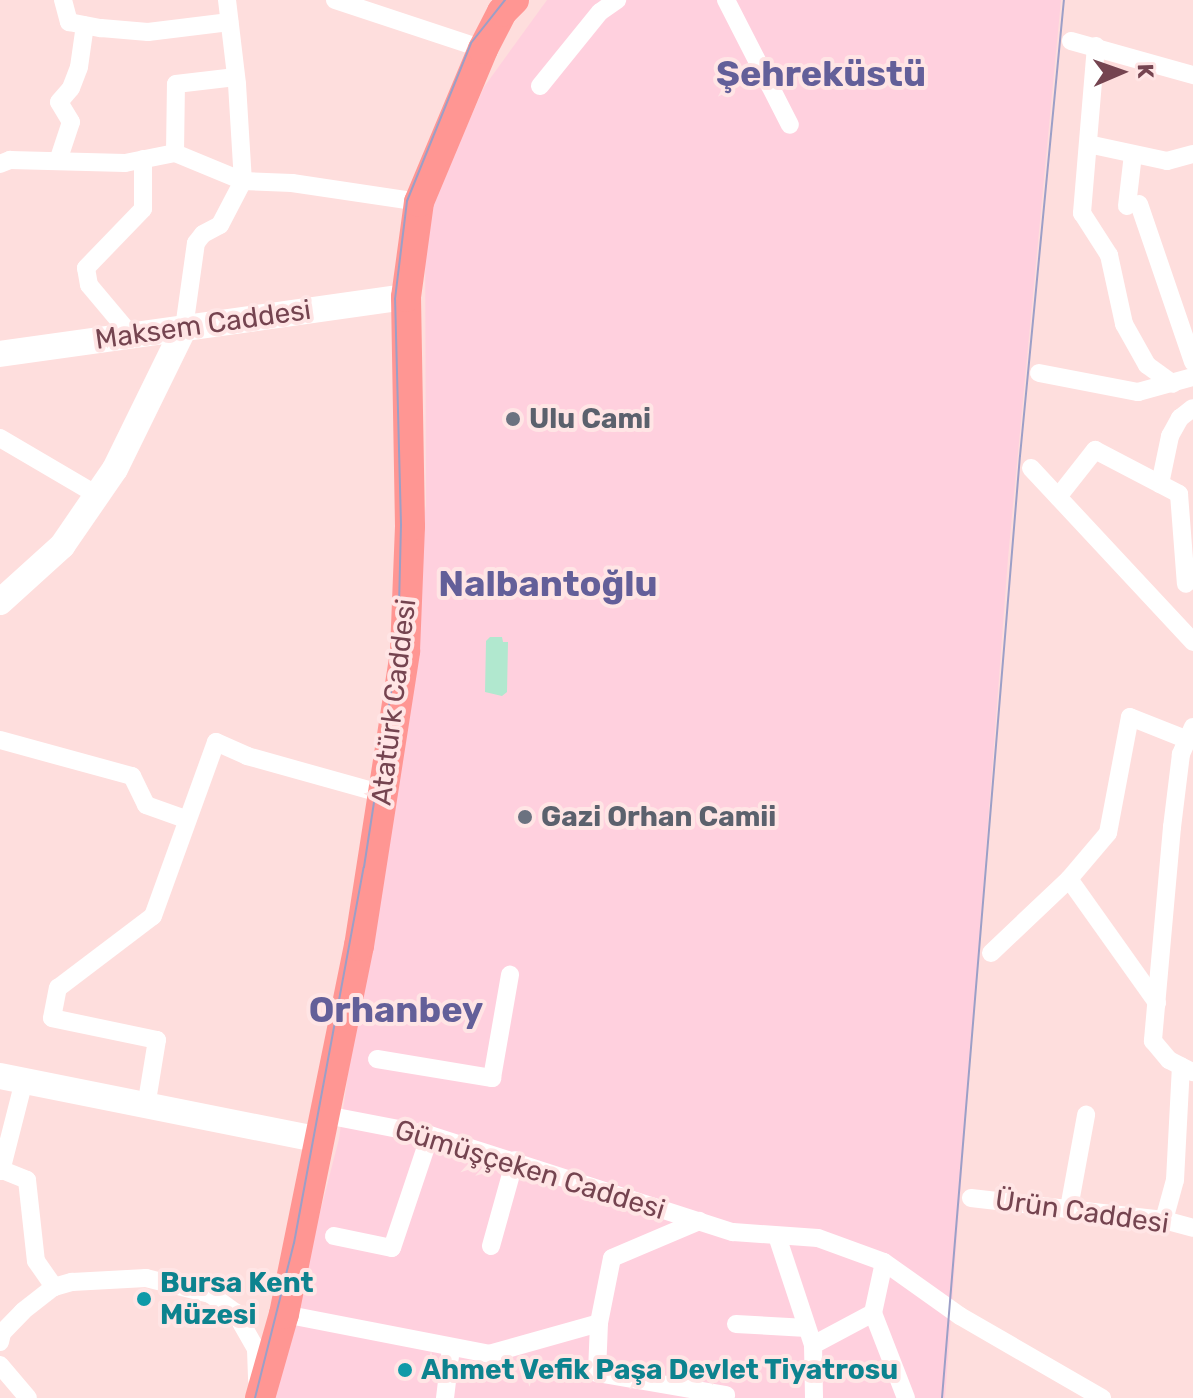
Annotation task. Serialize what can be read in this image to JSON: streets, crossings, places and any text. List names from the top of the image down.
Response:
{
  "streets": {
    "main road": ["Atatürk Caddesi"],
    "street": ["Maksem Caddesi", "Gümüşçeken Caddesi", "Ürün Caddesi"]
  },
  "crossings": [
    ["Maksem Caddesi", "Atatürk Caddesi"],
    ["Atatürk Caddesi", "Gümüşçeken Caddesi"]
  ],
  "districts": ["Şehreküstü", "Nalbantoğlu", "Orhanbey"],
  "places": [
    "Ulu Cami",
    "Gazi Orhan Camii",
    "Bursa Kent Müzesi",
    "Ahmet Vefik Paşa Devlet Tiyatrosu"
  ],
  "north": "right"
}
